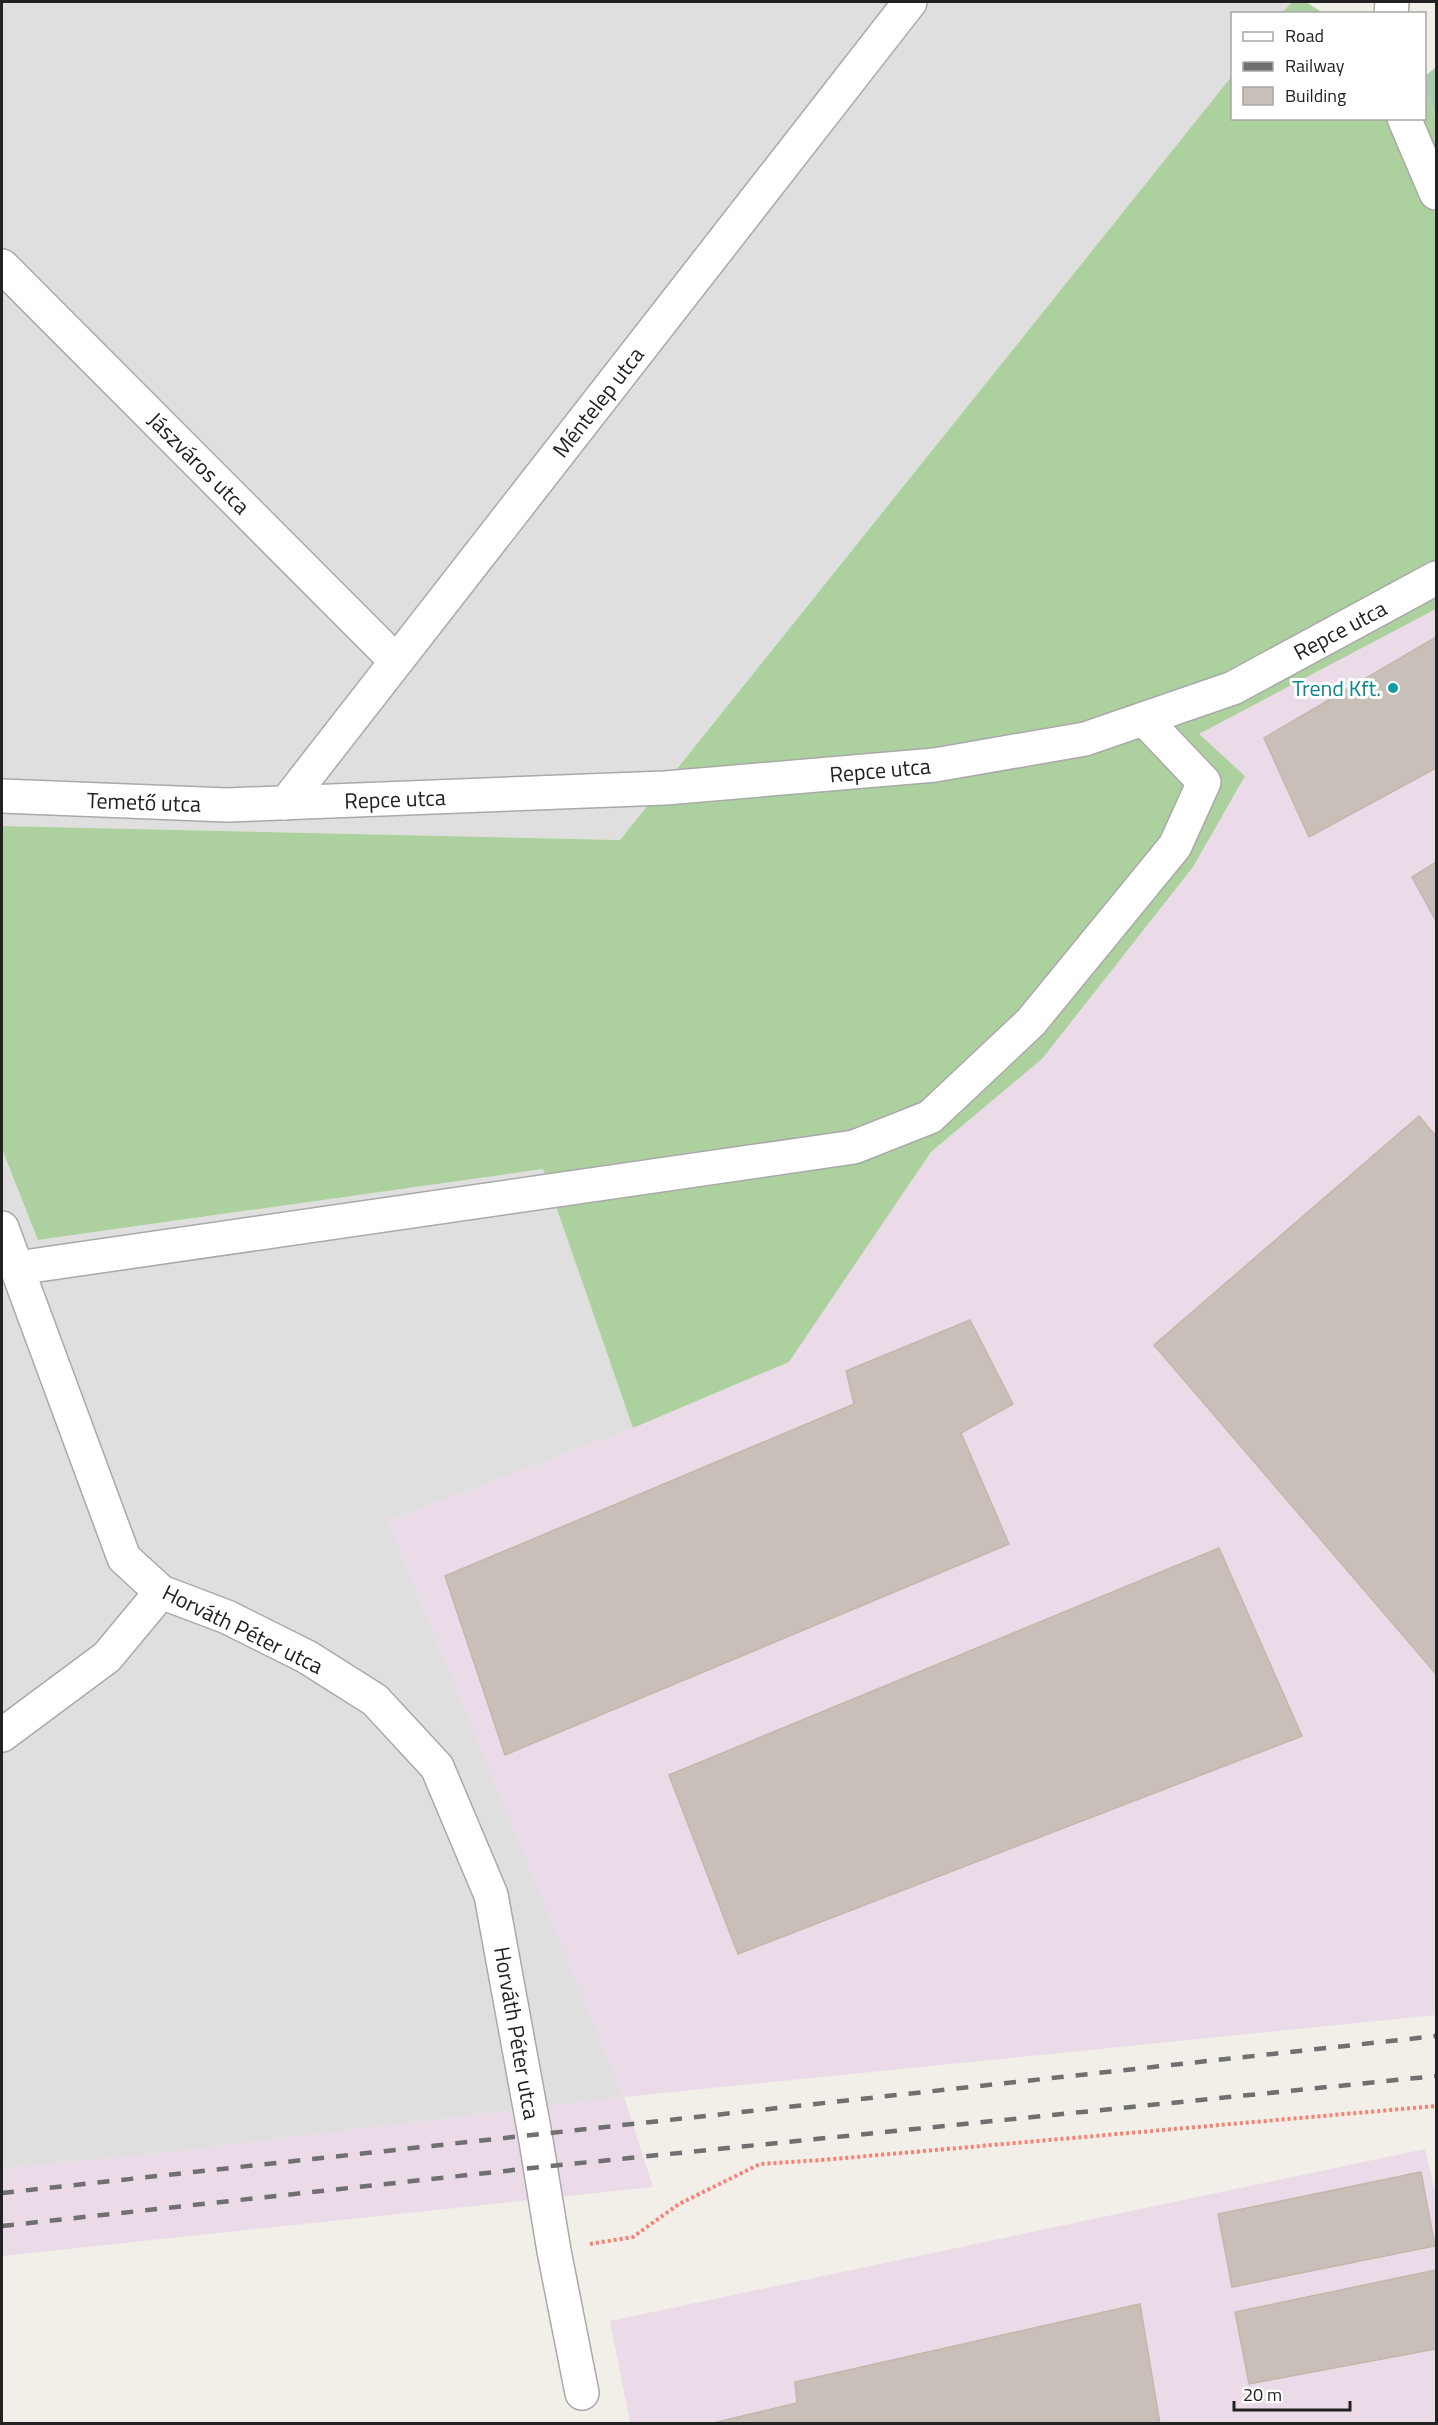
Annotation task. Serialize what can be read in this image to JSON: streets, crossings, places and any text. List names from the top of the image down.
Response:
{
  "streets": {
    "street": [
      "Méntelep utca",
      "Jászváros utca",
      "Repce utca",
      "Temető utca",
      "Horváth Péter utca"
    ]
  },
  "crossings": [
    ["Méntelep utca", "Jászváros utca"],
    ["Méntelep utca", "Repce utca"],
    ["Méntelep utca", "Temető utca"],
    ["Repce utca", "Temető utca"]
  ],
  "places": ["Trend Kft."],
  "legend": ["Road", "Railway", "Building"],
  "scale_bar": "20 m"
}
